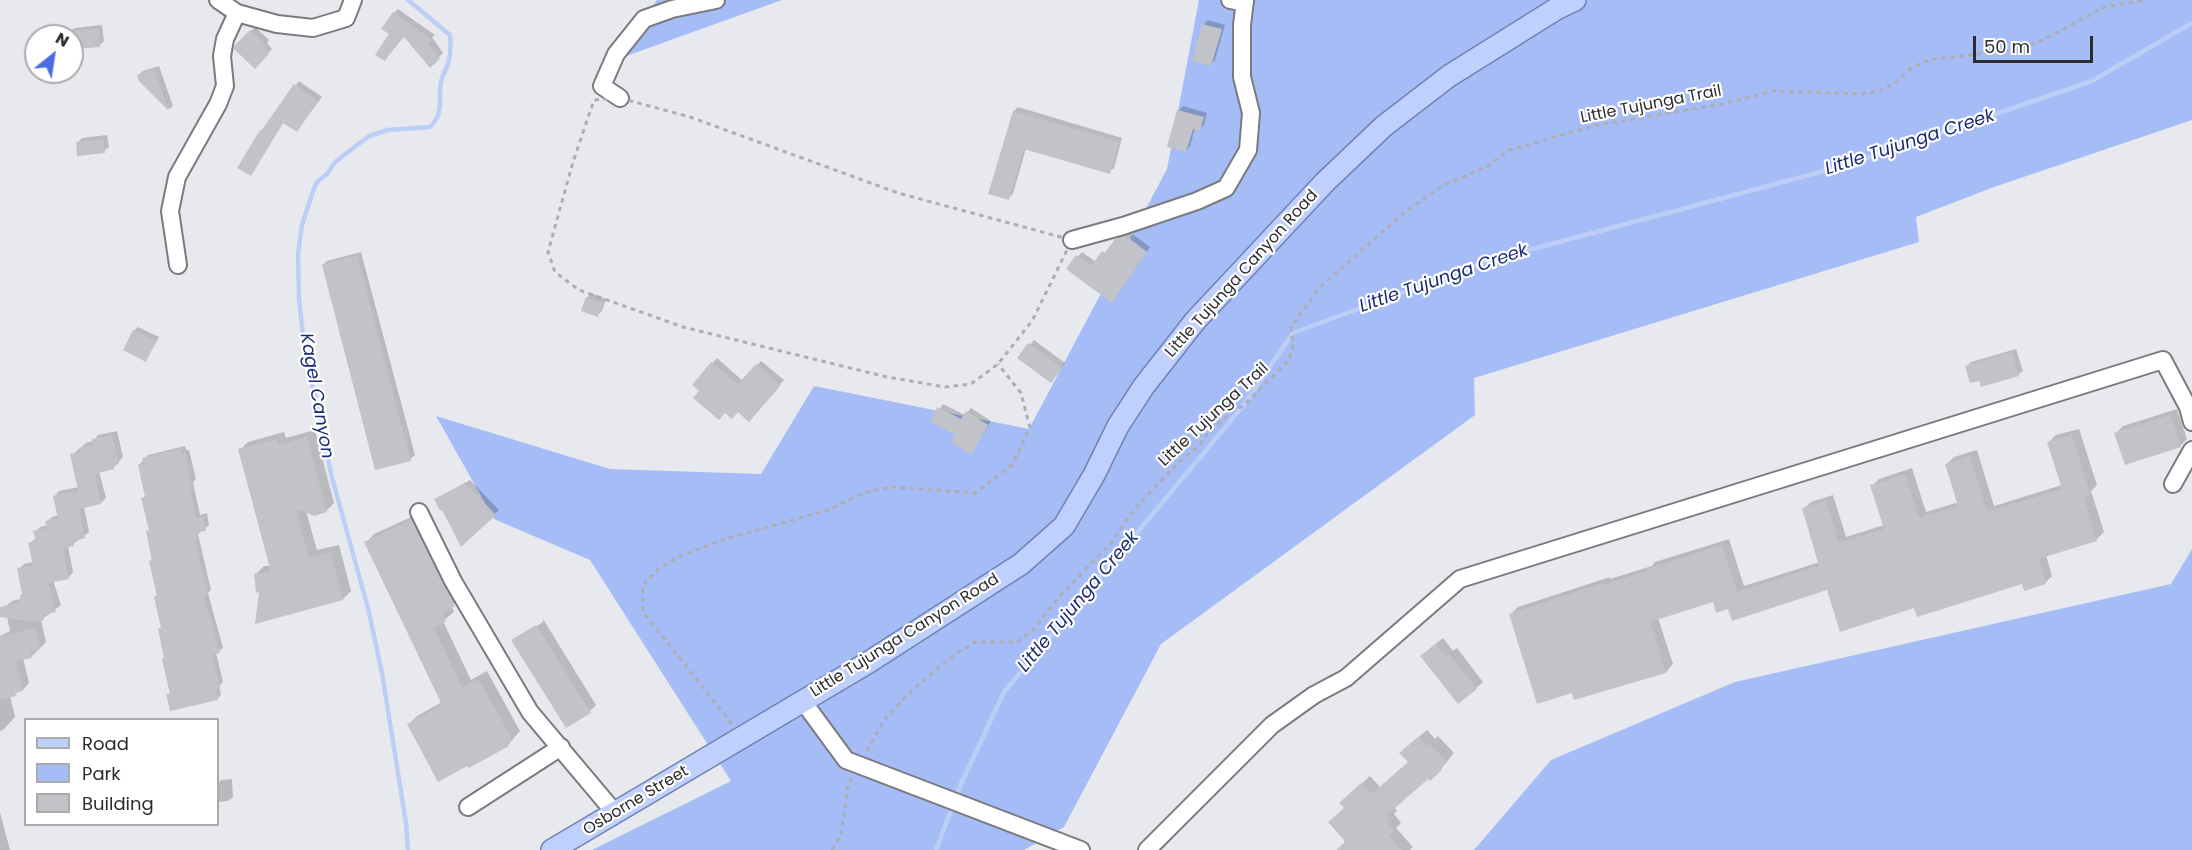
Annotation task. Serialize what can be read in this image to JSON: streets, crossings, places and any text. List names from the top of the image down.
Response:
{
  "streets": {
    "main road": ["Little Tujunga Canyon Road", "Osborne Street"],
    "path": ["Little Tujunga Trail"]
  },
  "crossings": [
    ["Little Tujunga Canyon Road", "Osborne Street"]
  ],
  "water": ["Little Tujunga Creek", "Kagel Canyon"],
  "legend": ["Road", "Park", "Building"],
  "scale_bar": "50 m",
  "north": "top right"
}
